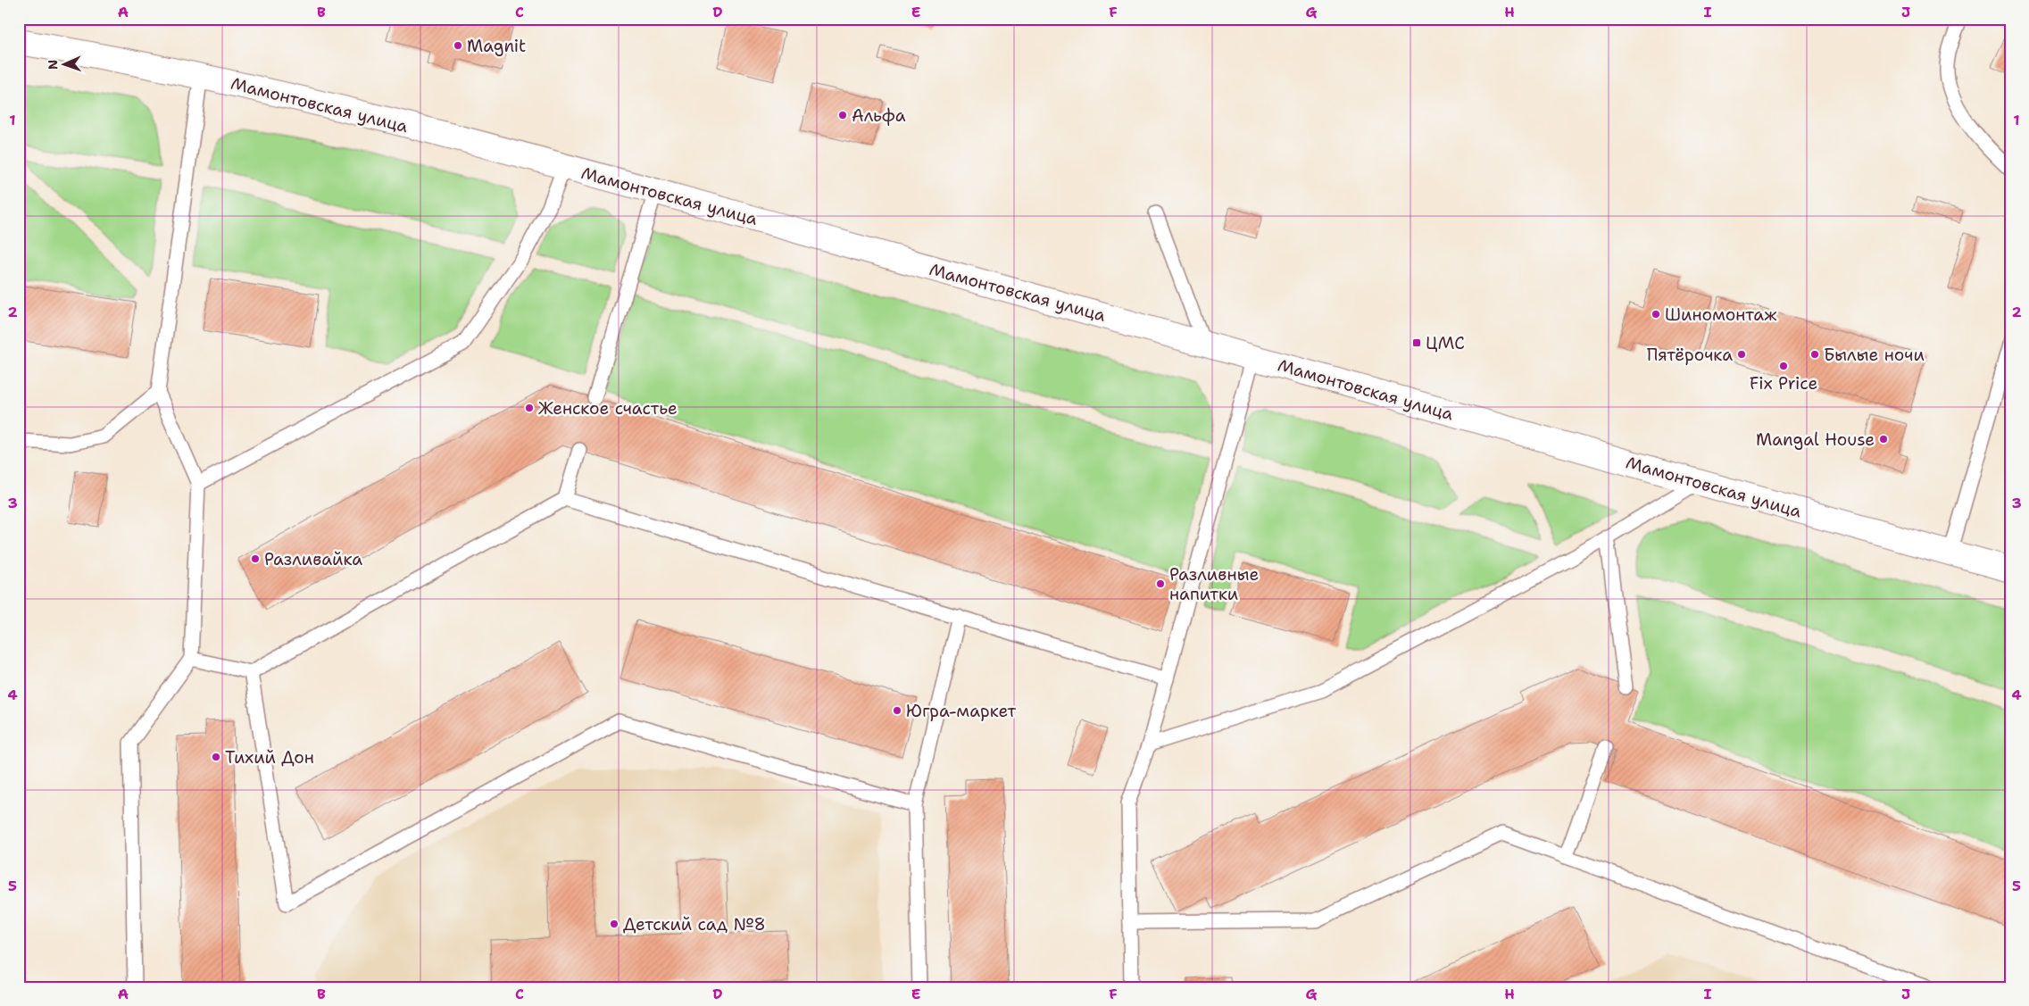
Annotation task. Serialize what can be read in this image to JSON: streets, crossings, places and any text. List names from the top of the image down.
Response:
{
  "streets": {
    "main road": ["Мамонтовская улица"]
  },
  "places": {
    "other": [
      "Magnit",
      "Альфа",
      "Шиномонтаж",
      "Пятёрочка",
      "Былые ночи",
      "Fix Price",
      "Женское счастье",
      "Mangal House",
      "Разливайка",
      "Разливные напитки",
      "Югра-маркет",
      "Тихий Дон",
      "Детский сад №8"
    ],
    "transit": ["ЦМС"]
  },
  "north": "left",
  "grid": {
    "columns": [
      "A",
      "B",
      "C",
      "D",
      "E",
      "F",
      "G",
      "H",
      "I",
      "J"
    ],
    "rows": [
      "1",
      "2",
      "3",
      "4",
      "5"
    ]
  }
}
